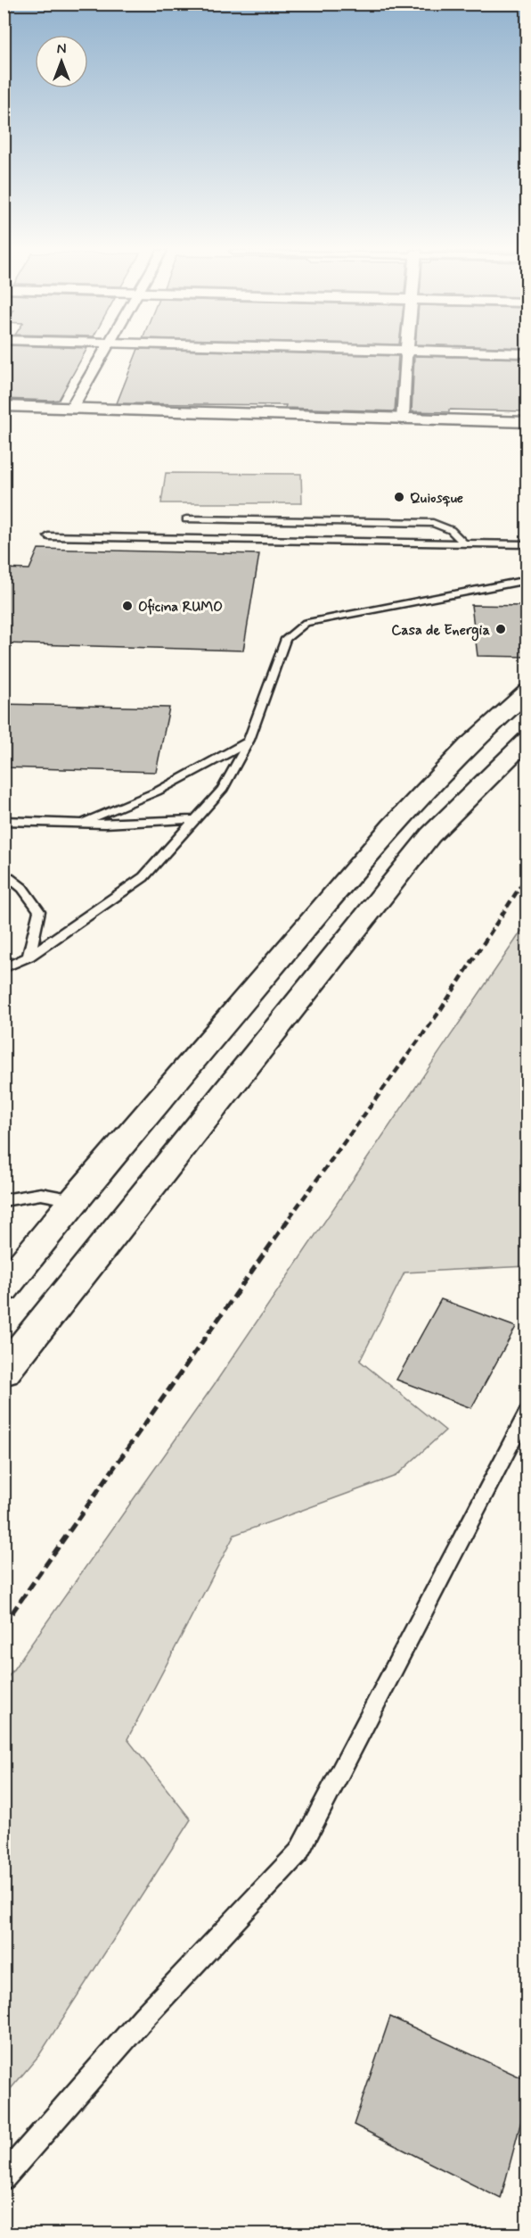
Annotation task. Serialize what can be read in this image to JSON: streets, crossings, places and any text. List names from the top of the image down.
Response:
{
  "places": ["Quiosque", "Oficina RUMO", "Casa de Energia"],
  "north": "top"
}
